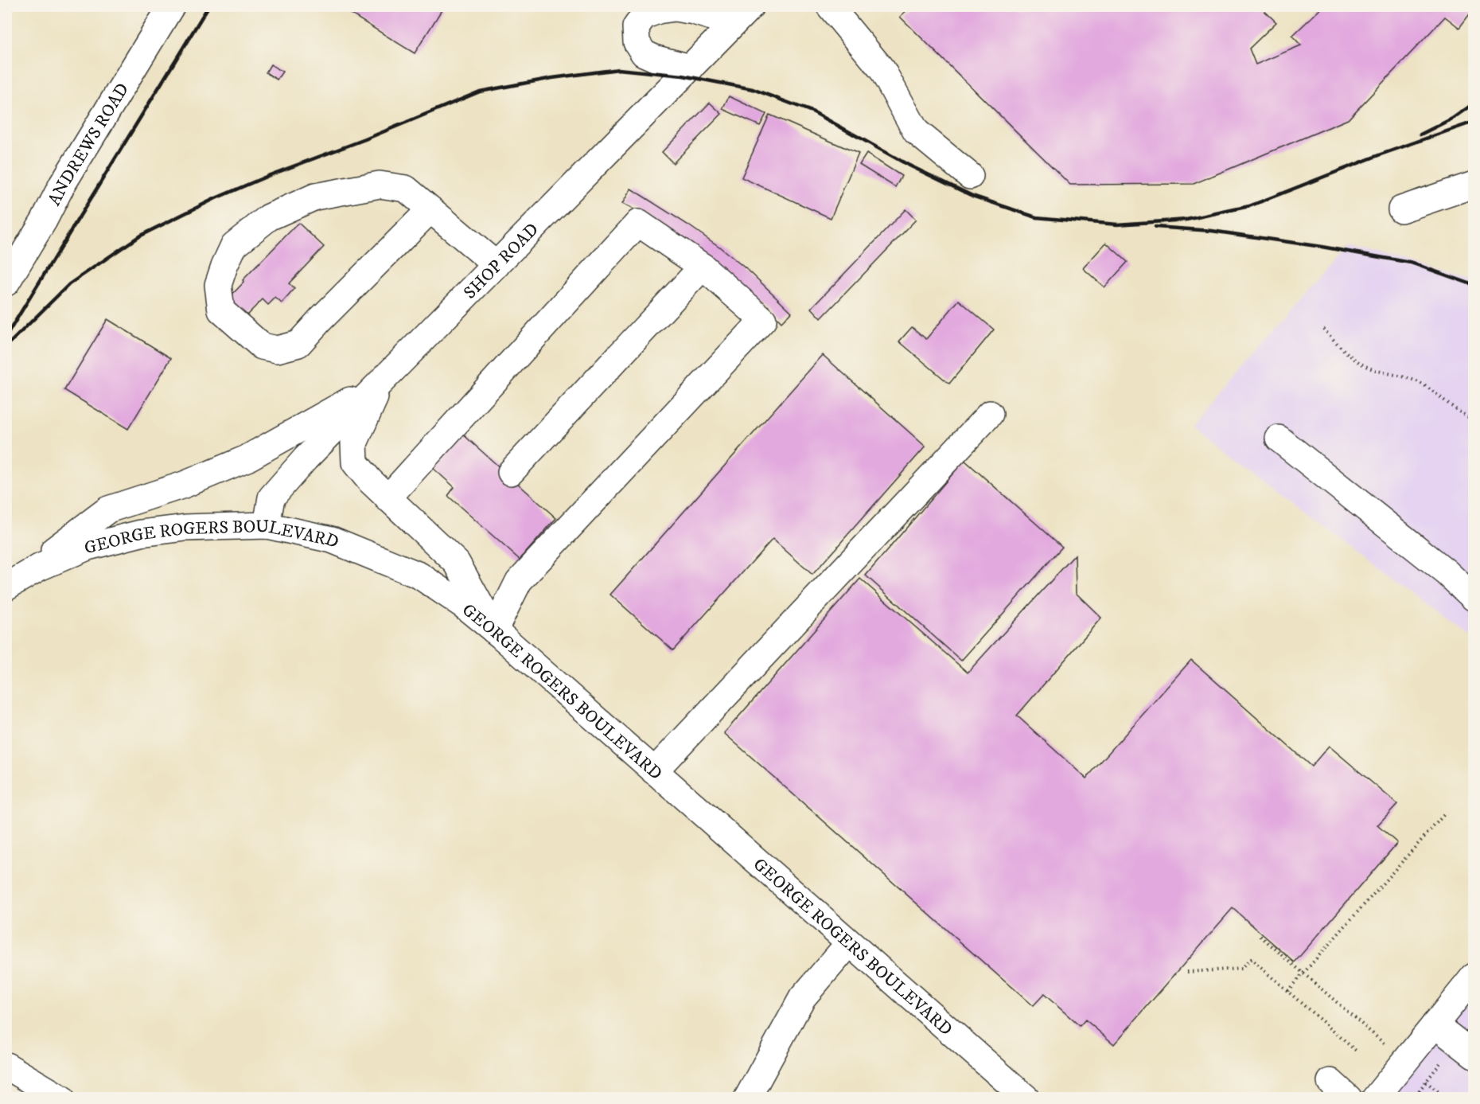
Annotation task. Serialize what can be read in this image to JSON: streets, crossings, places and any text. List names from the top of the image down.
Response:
{
  "streets": {
    "street": ["ANDREWS ROAD", "SHOP ROAD", "GEORGE ROGERS BOULEVARD"]
  },
  "crossings": [
    ["SHOP ROAD", "GEORGE ROGERS BOULEVARD"]
  ]
}
